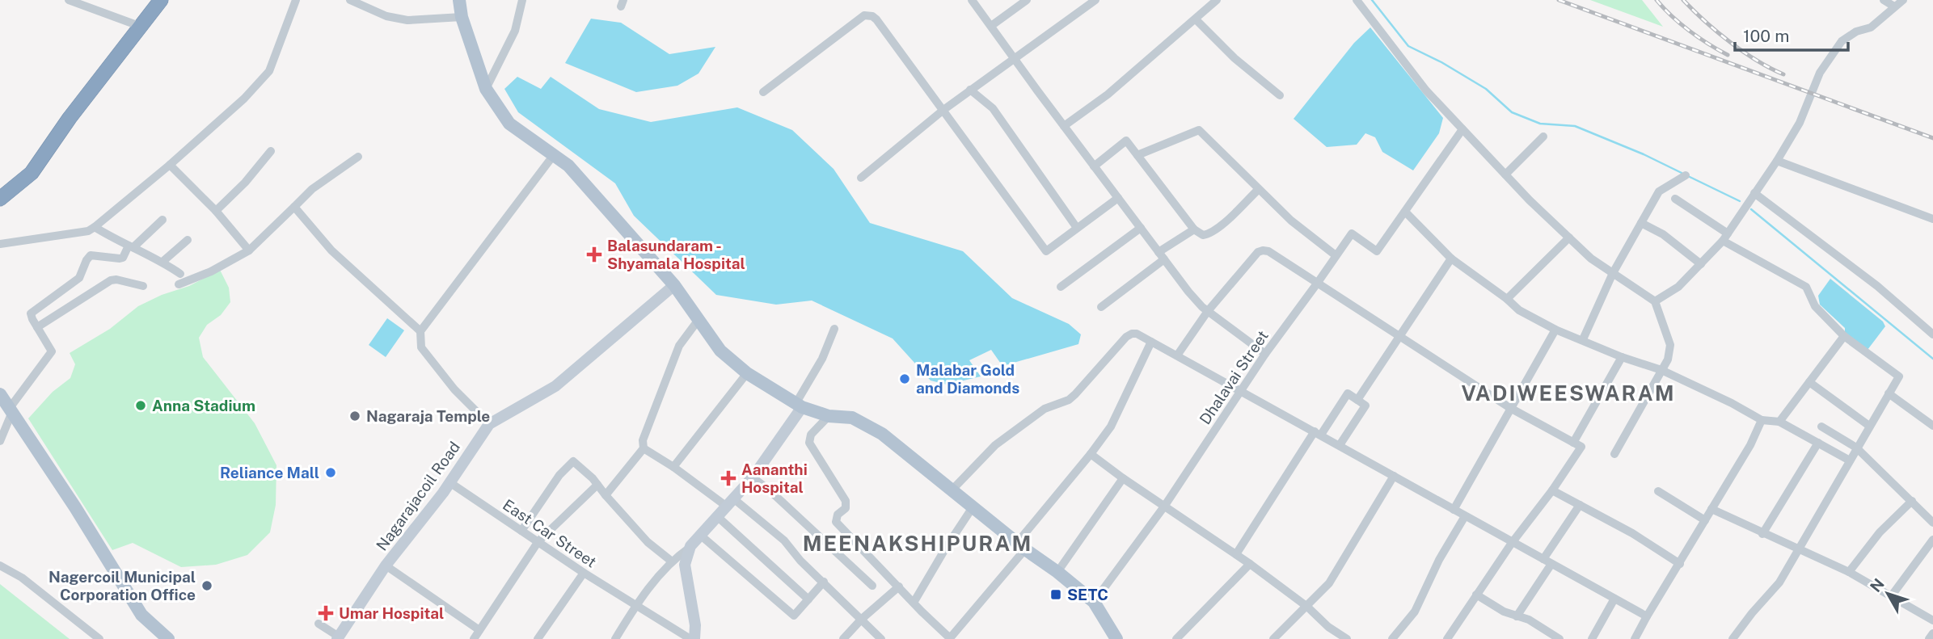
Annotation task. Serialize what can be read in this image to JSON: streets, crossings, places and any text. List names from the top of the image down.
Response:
{
  "streets": {
    "street": ["Dhalavai Street", "Nagarajacoil Road", "East Car Street"]
  },
  "crossings": [
    ["Nagarajacoil Road", "East Car Street"]
  ],
  "districts": ["VADIWEESWARAM", "MEENAKSHIPURAM"],
  "places": {
    "health": ["Balasundaram - Shyamala Hospital", "Aananthi Hospital", "Umar Hospital"],
    "other": [
      "Malabar Gold and Diamonds",
      "Anna Stadium",
      "Nagaraja Temple",
      "Reliance Mall",
      "Nagercoil Municipal Corporation Office"
    ],
    "transit": ["SETC"]
  },
  "scale_bar": "100 m",
  "north": "top left"
}
